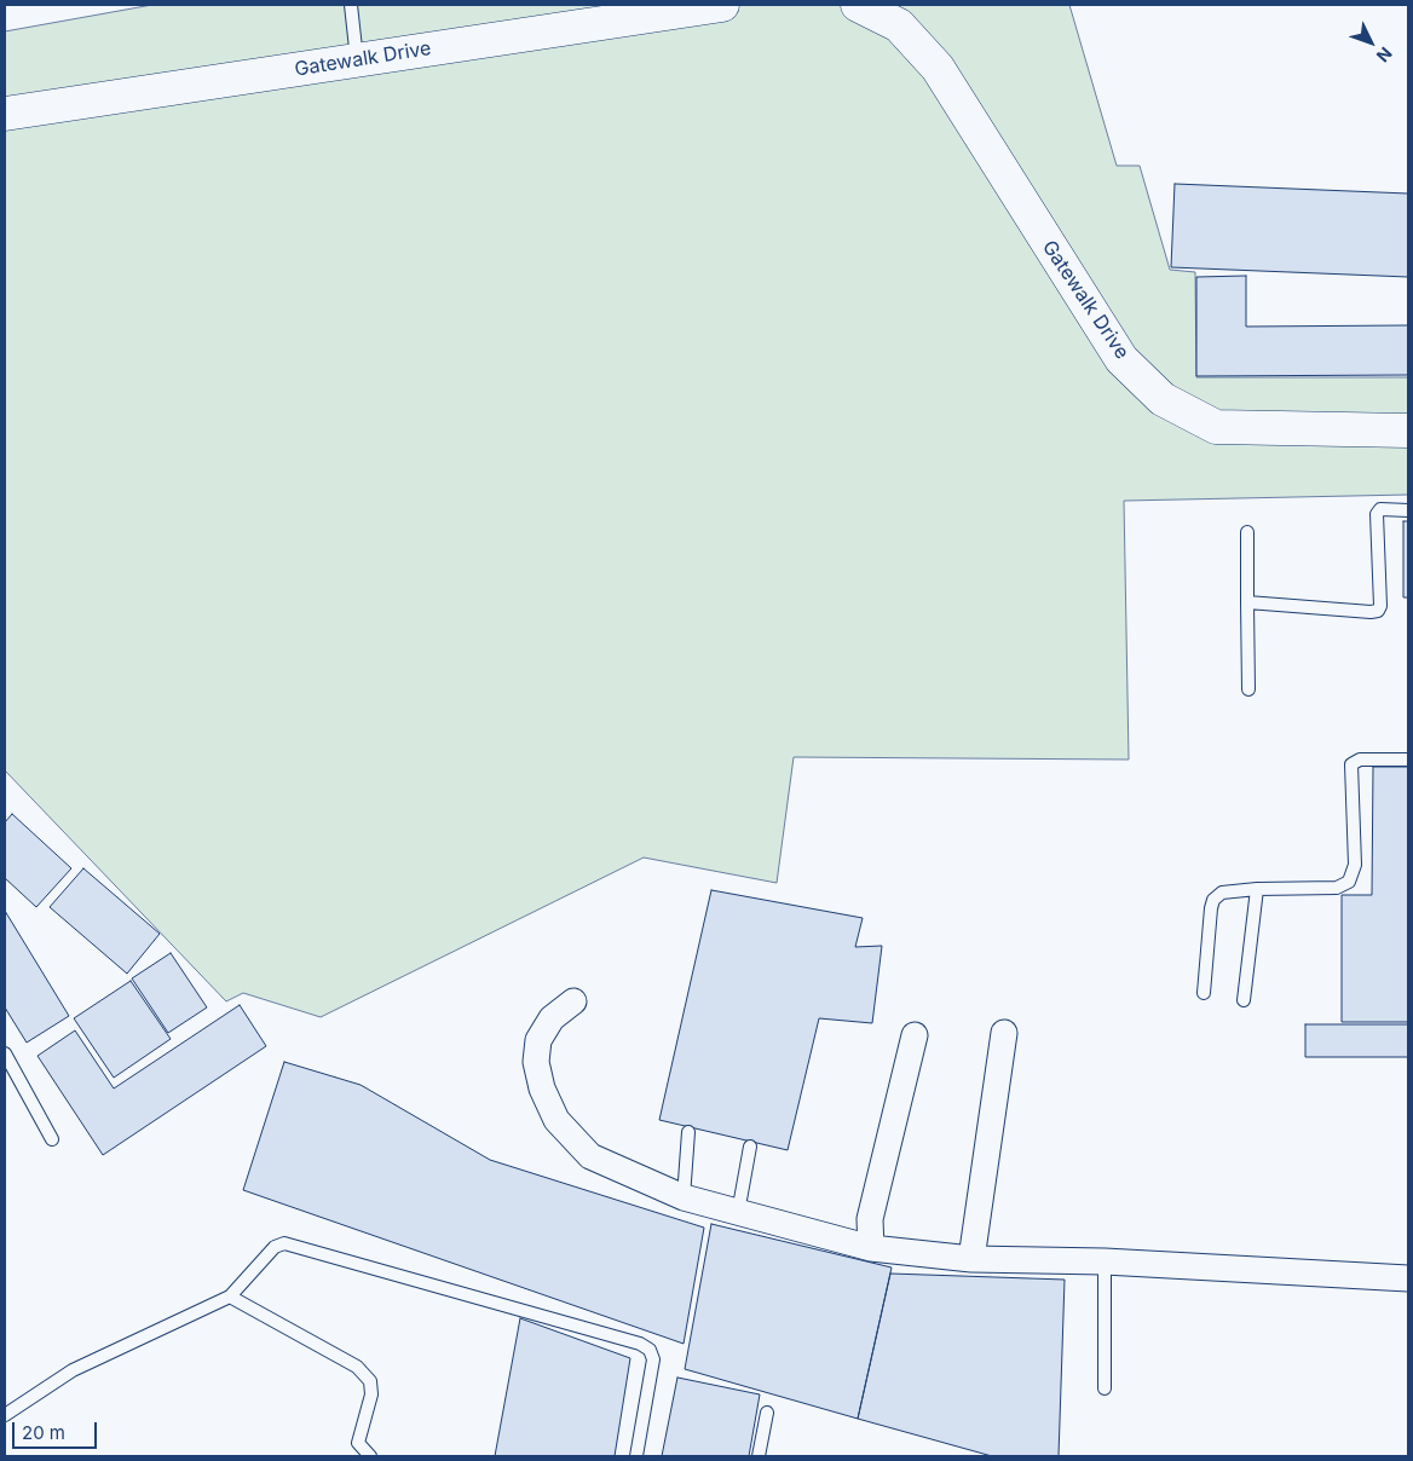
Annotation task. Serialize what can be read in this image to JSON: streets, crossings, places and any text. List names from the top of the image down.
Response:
{
  "streets": {
    "main road": ["Gatewalk Drive"]
  },
  "scale_bar": "20 m",
  "north": "bottom right"
}
